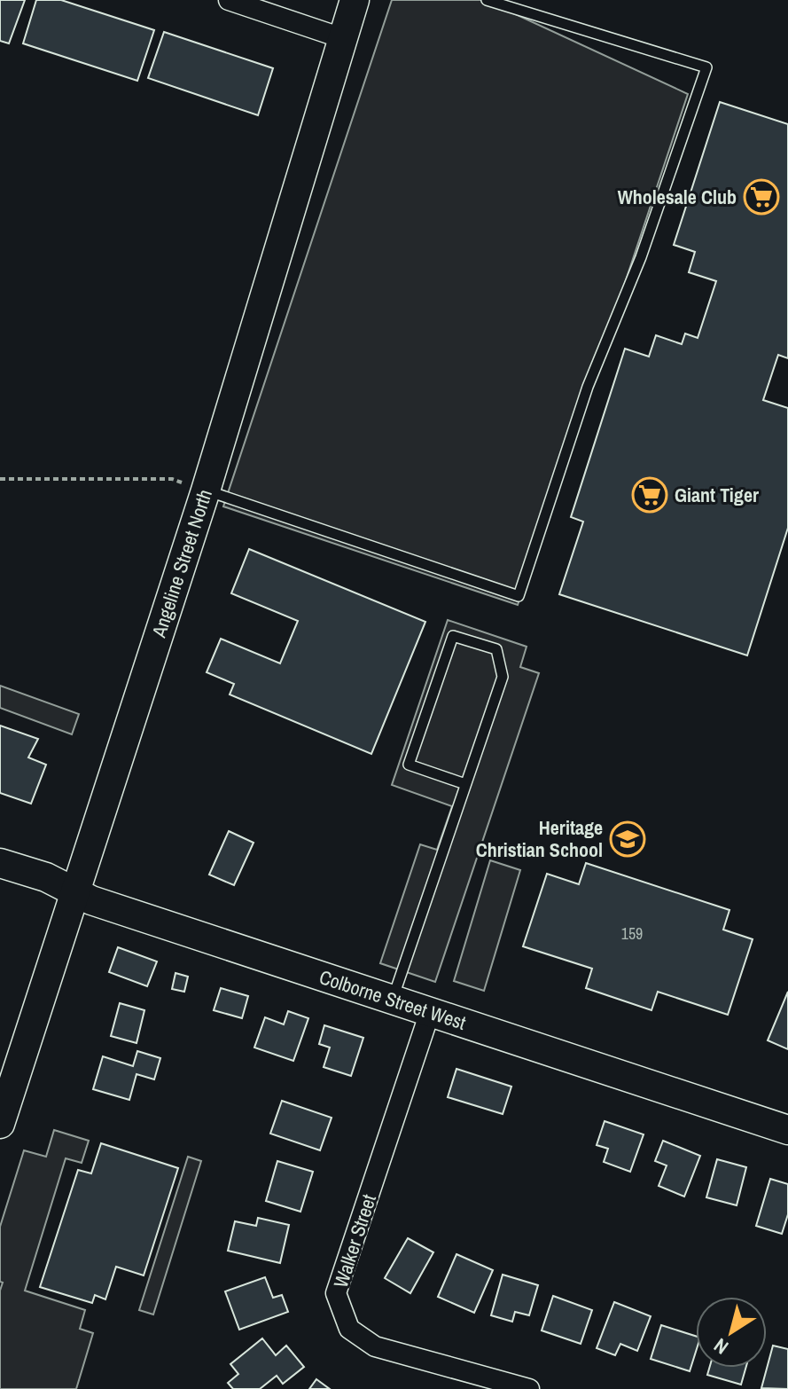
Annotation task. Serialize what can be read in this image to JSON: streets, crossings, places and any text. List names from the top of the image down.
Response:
{
  "streets": {
    "main road": ["Angeline Street North", "Colborne Street West"],
    "street": ["Walker Street"]
  },
  "crossings": [
    ["Angeline Street North", "Colborne Street West"],
    ["Colborne Street West", "Walker Street"]
  ],
  "places": {
    "supermarket": ["Wholesale Club", "Giant Tiger"],
    "school or university": ["Heritage Christian School"]
  },
  "house_numbers": ["159"],
  "north": "bottom left"
}
